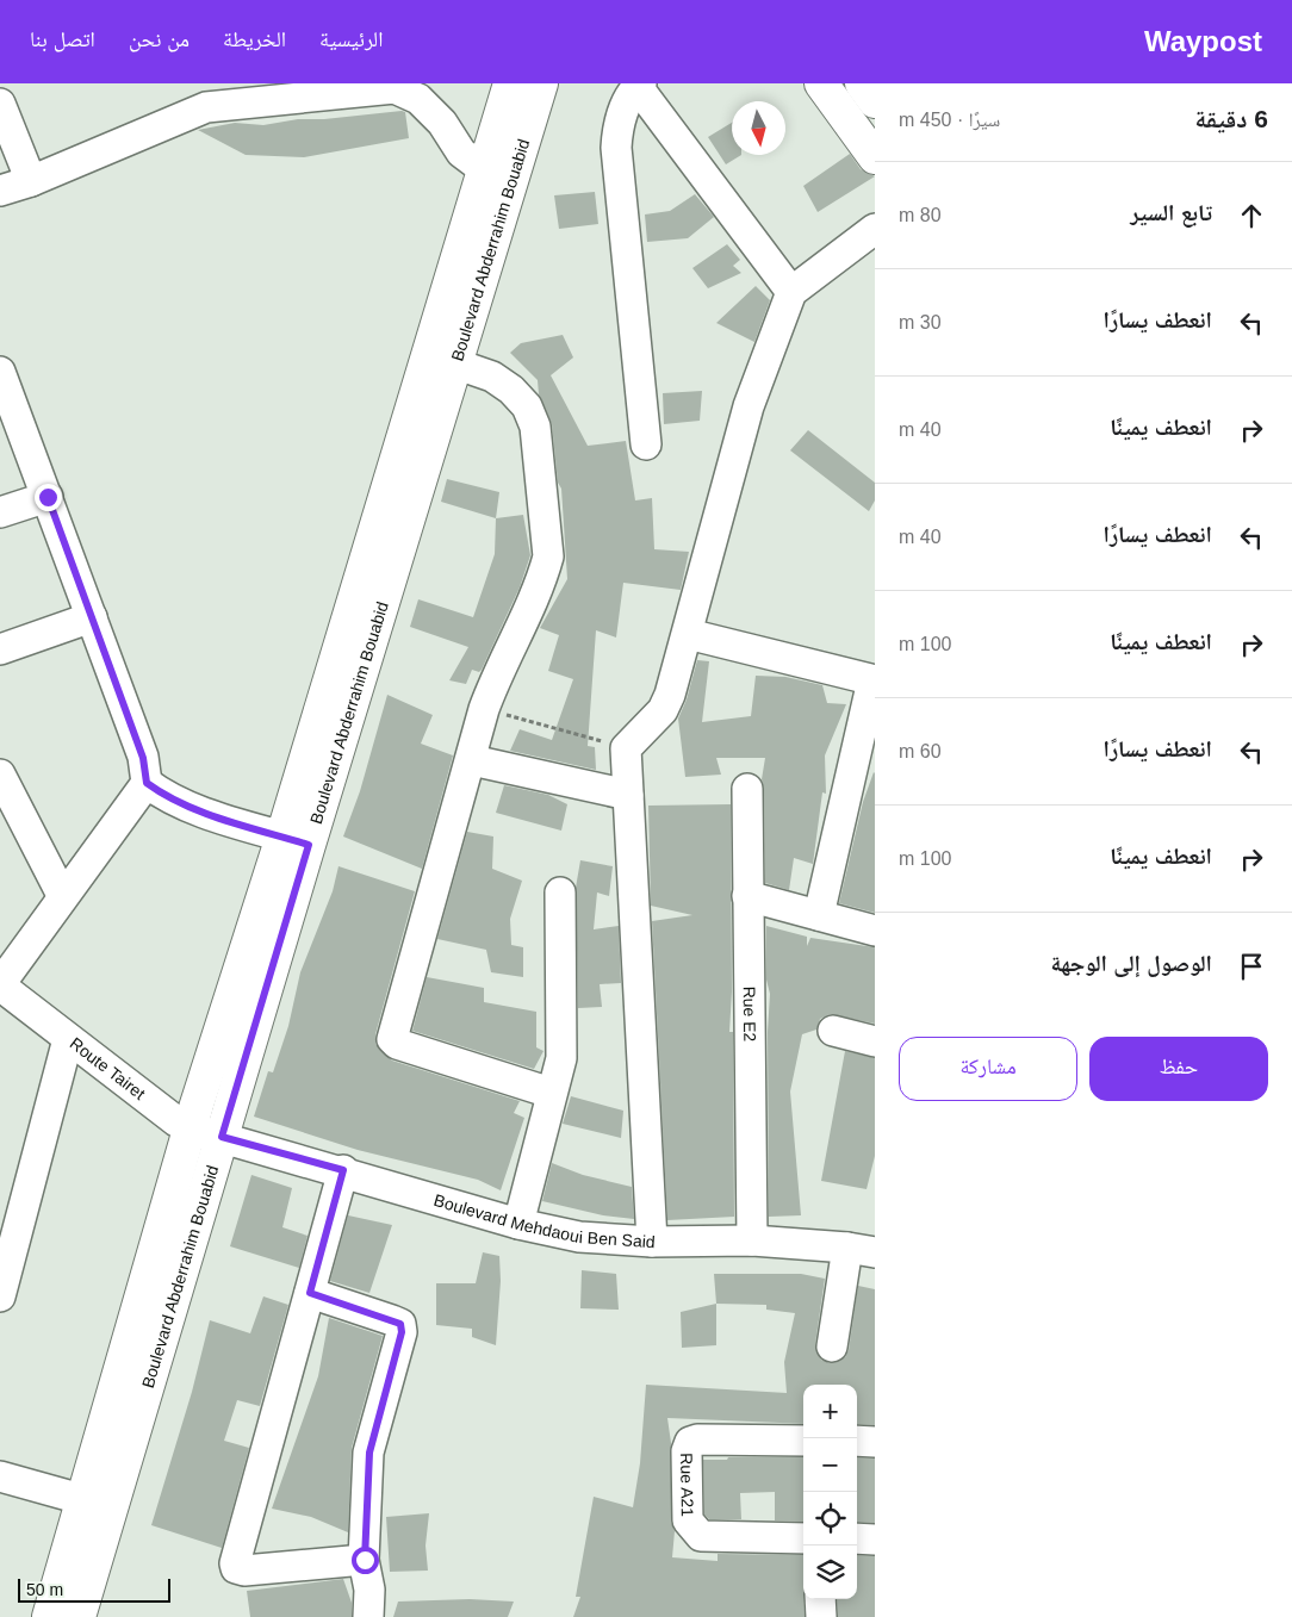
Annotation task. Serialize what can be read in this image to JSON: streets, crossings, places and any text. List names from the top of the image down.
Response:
{
  "streets": {
    "main road": ["Boulevard Abderrahim Bouabid"],
    "street": [
      "Rue E2",
      "Route Tairet",
      "Boulevard Mehdaoui Ben Said",
      "Rue A21"
    ]
  },
  "crossings": [
    ["Boulevard Abderrahim Bouabid", "Route Tairet"],
    ["Boulevard Abderrahim Bouabid", "Boulevard Mehdaoui Ben Said"],
    ["Rue E2", "Boulevard Mehdaoui Ben Said"],
    ["Route Tairet", "Boulevard Mehdaoui Ben Said"]
  ],
  "scale_bar": "50 m",
  "north": "bottom",
  "page": {
    "header": "Waypost",
    "nav": [
      "الرئيسية",
      "الخريطة",
      "من نحن",
      "اتصل بنا"
    ],
    "heading": ["6 دقيقة", "سيرًا · 450 m"],
    "list": [
      ["تابع السير", "80 m"],
      ["انعطف يسارًا", "30 m"],
      ["انعطف يمينًا", "40 m"],
      ["انعطف يسارًا", "40 m"],
      ["انعطف يمينًا", "100 m"],
      ["انعطف يسارًا", "60 m"],
      ["انعطف يمينًا", "100 m"],
      "الوصول إلى الوجهة"
    ],
    "buttons": ["حفظ", "مشاركة"],
    "map_buttons": ["+", "−"],
    "scale": "50 m"
  }
}
